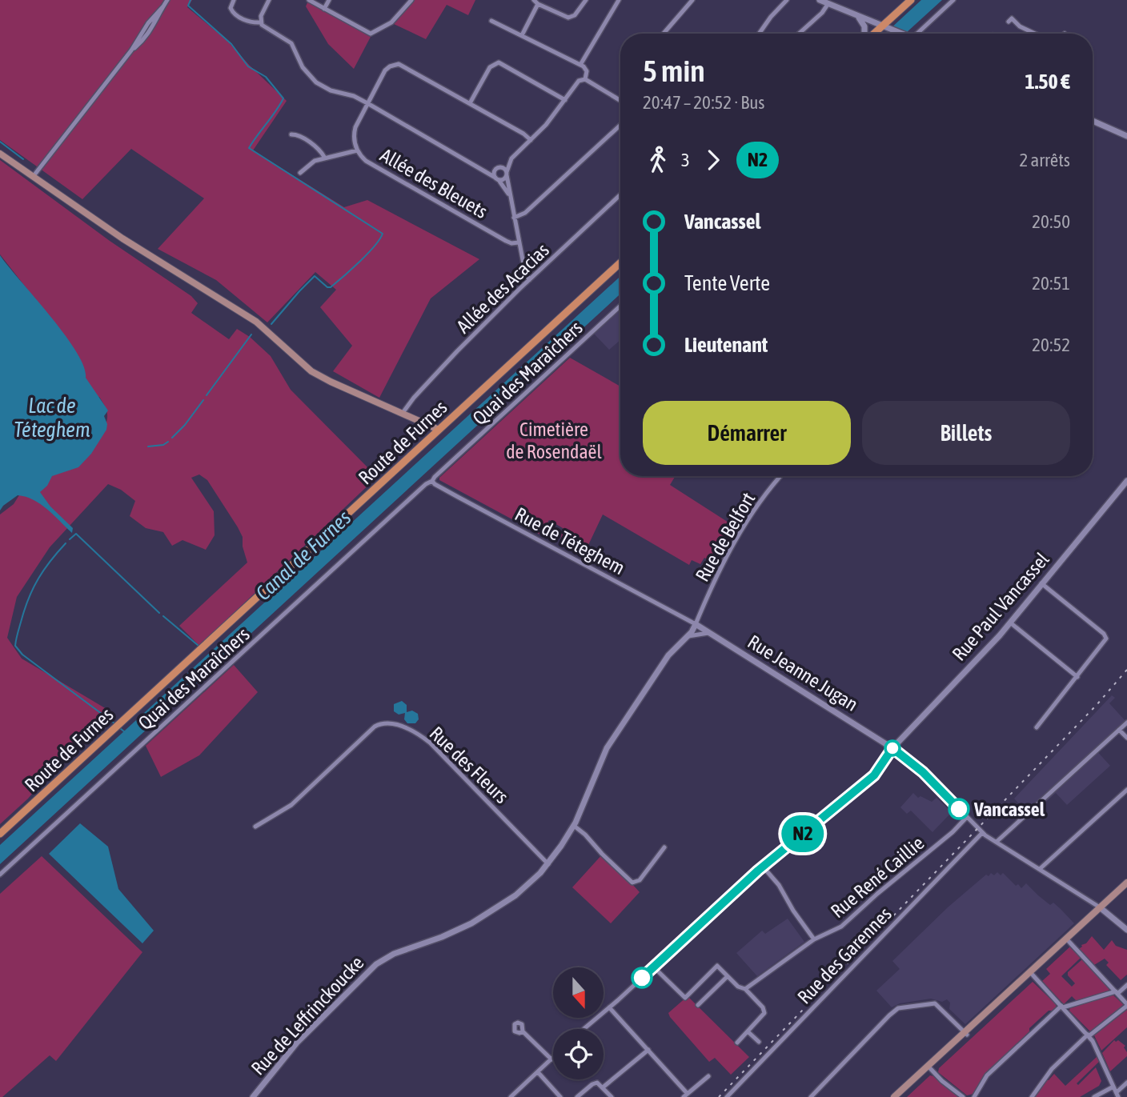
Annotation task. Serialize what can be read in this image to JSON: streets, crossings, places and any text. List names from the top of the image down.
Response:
{
  "streets": {
    "main road": ["Route de Furnes"],
    "street": [
      "Allée des Bleuets",
      "Allée des Acacias",
      "Quai des Maraîchers",
      "Rue de Belfort",
      "Rue de Téteghem",
      "Rue Paul Vancassel",
      "Rue Jeanne Jugan",
      "Rue des Fleurs",
      "Rue René Caillie",
      "Rue des Garennes",
      "Rue de Leffrinckoucke"
    ]
  },
  "crossings": [
    ["Quai des Maraîchers", "Rue de Téteghem"],
    ["Rue de Belfort", "Rue de Téteghem"],
    ["Rue de Belfort", "Rue Jeanne Jugan"],
    ["Rue de Belfort", "Rue de Leffrinckoucke"],
    ["Rue de Téteghem", "Rue Jeanne Jugan"],
    ["Rue de Téteghem", "Rue de Leffrinckoucke"],
    ["Rue Paul Vancassel", "Rue Jeanne Jugan"],
    ["Rue Jeanne Jugan", "Rue de Leffrinckoucke"],
    ["Rue des Fleurs", "Rue de Leffrinckoucke"]
  ],
  "water": ["Lac de Téteghem", "Canal de Furnes"],
  "parks": ["Cimetière de Rosendaël"],
  "places": ["Vancassel"],
  "lines": ["bus line N2"],
  "north": "bottom",
  "page": {
    "on_map": "N2",
    "heading": ["5 min", "20:47 – 20:52 · Bus", "1.50 €"],
    "legs": ["3", "N2", "2 arrêts"],
    "list": [
      {
        "name": "Vancassel",
        "value": "20:50"
      },
      {
        "name": "Tente Verte",
        "value": "20:51"
      },
      {
        "name": "Lieutenant",
        "value": "20:52"
      }
    ],
    "buttons": ["Démarrer", "Billets"]
  }
}
